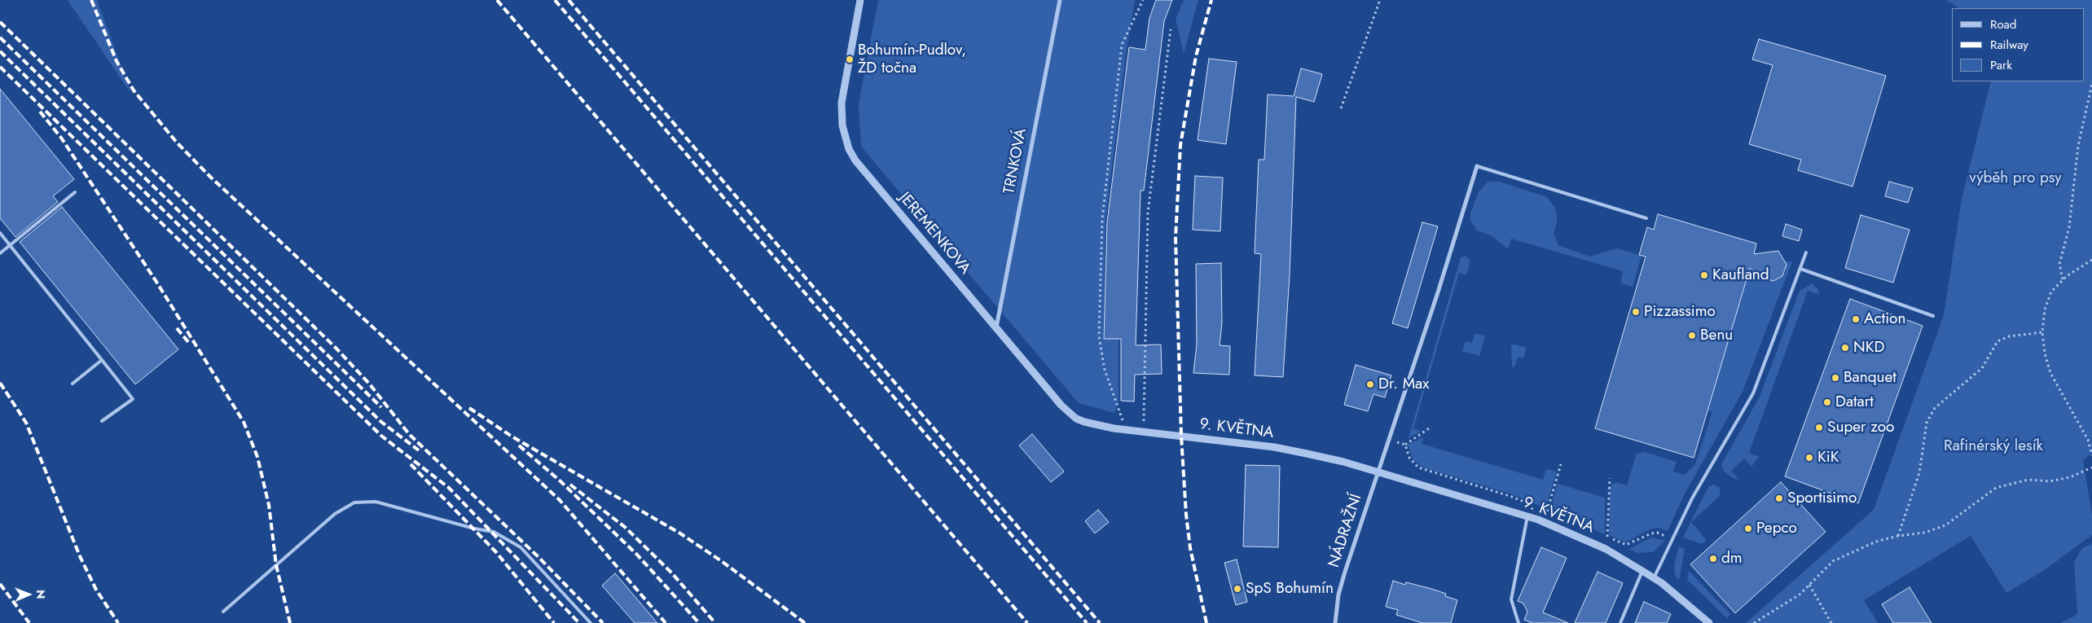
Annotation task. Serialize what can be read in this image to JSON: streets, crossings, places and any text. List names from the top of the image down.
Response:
{
  "streets": {
    "street": [
      "TRNKOVÁ",
      "JEREMENKOVA",
      "9. KVĚTNA",
      "NÁDRAŽNÍ"
    ]
  },
  "crossings": [
    ["TRNKOVÁ", "JEREMENKOVA"],
    ["JEREMENKOVA", "9. KVĚTNA"],
    ["9. KVĚTNA", "NÁDRAŽNÍ"]
  ],
  "parks": ["výběh pro psy", "Rafinérský lesík"],
  "places": [
    "Bohumín-Pudlov, ŽD točna",
    "Kaufland",
    "Pizzassimo",
    "Action",
    "Benu",
    "NKD",
    "Banquet",
    "Dr. Max",
    "Datart",
    "Super zoo",
    "KiK",
    "Sportisimo",
    "Pepco",
    "dm",
    "SpS Bohumín"
  ],
  "legend": ["Road", "Railway", "Park"],
  "north": "right"
}
